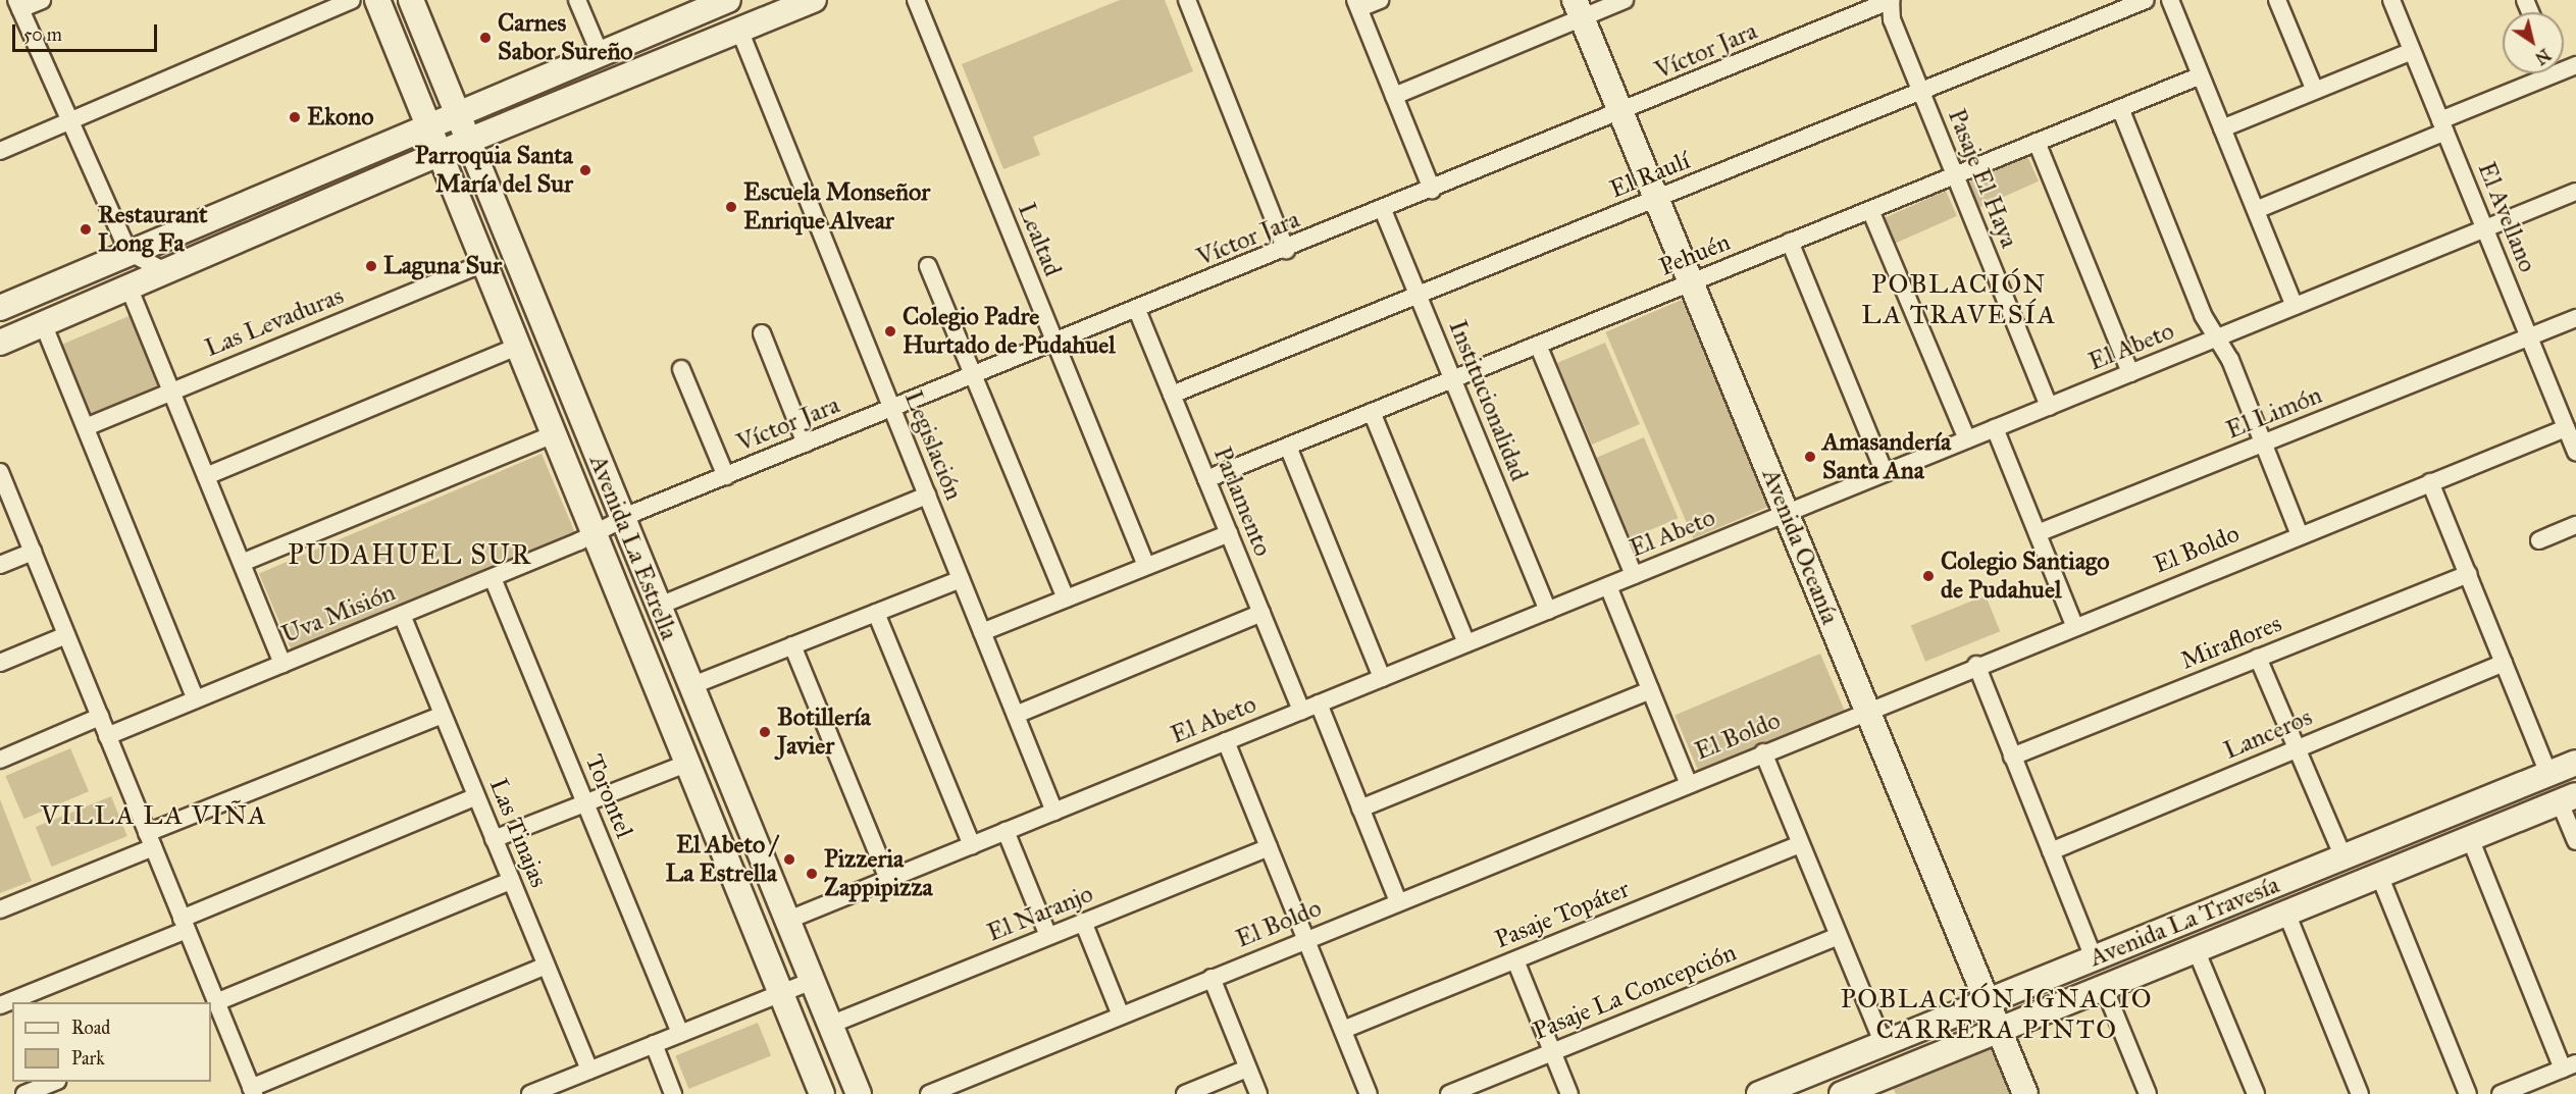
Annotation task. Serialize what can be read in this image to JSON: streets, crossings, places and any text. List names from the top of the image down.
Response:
{
  "streets": {
    "street": [
      "Víctor Jara",
      "El Raulí",
      "Pasaje El Haya",
      "El Avellano",
      "Lealtad",
      "Pehuén",
      "Las Levaduras",
      "El Abeto",
      "Institucionalidad",
      "El Limón",
      "Legislación",
      "Parlamento",
      "Avenida Oceanía",
      "Avenida La Estrella",
      "El Boldo",
      "Uva Misión",
      "Miraflores",
      "Lanceros",
      "Torontel",
      "Las Tinajas",
      "El Naranjo",
      "Pasaje Topáter",
      "Avenida La Travesía",
      "Pasaje La Concepción"
    ]
  },
  "crossings": [
    ["Víctor Jara", "Pasaje El Haya"],
    ["Víctor Jara", "Lealtad"],
    ["Víctor Jara", "Institucionalidad"],
    ["Víctor Jara", "Legislación"],
    ["Víctor Jara", "Parlamento"],
    ["Víctor Jara", "Avenida Oceanía"],
    ["Víctor Jara", "Avenida La Estrella"],
    ["Víctor Jara", "Uva Misión"],
    ["El Raulí", "Pasaje El Haya"],
    ["El Raulí", "Institucionalidad"],
    ["El Raulí", "Parlamento"],
    ["El Raulí", "Avenida Oceanía"],
    ["Pasaje El Haya", "Pehuén"],
    ["Pasaje El Haya", "El Abeto"],
    ["El Avellano", "El Abeto"],
    ["El Avellano", "El Limón"],
    ["El Avellano", "El Boldo"],
    ["Pehuén", "Institucionalidad"],
    ["Pehuén", "Parlamento"],
    ["Pehuén", "Avenida Oceanía"],
    ["Las Levaduras", "Avenida La Estrella"],
    ["El Abeto", "Institucionalidad"],
    ["El Abeto", "Legislación"],
    ["El Abeto", "Parlamento"],
    ["El Abeto", "Avenida Oceanía"],
    ["El Abeto", "Avenida La Estrella"],
    ["Avenida Oceanía", "El Boldo"],
    ["Avenida Oceanía", "Avenida La Travesía"],
    ["Avenida La Estrella", "Uva Misión"],
    ["Avenida La Estrella", "El Naranjo"],
    ["Uva Misión", "Torontel"],
    ["Uva Misión", "Las Tinajas"]
  ],
  "districts": [
    "POBLACIÓN LA TRAVESÍA",
    "PUDAHUEL SUR",
    "VILLA LA VIÑA",
    "POBLACIÓN IGNACIO CARRERA PINTO"
  ],
  "places": [
    "Carnes Sabor Sureño",
    "Ekono",
    "Parroquia Santa María del Sur",
    "Escuela Monseñor Enrique Alvear",
    "Restaurant Long Fa",
    "Laguna Sur",
    "Colegio Padre Hurtado de Pudahuel",
    "Amasandería Santa Ana",
    "Colegio Santiago de Pudahuel",
    "Botillería Javier",
    "El Abeto / La Estrella",
    "Pizzeria Zappipizza"
  ],
  "legend": ["Road", "Park"],
  "scale_bar": "50 m",
  "north": "bottom right"
}
